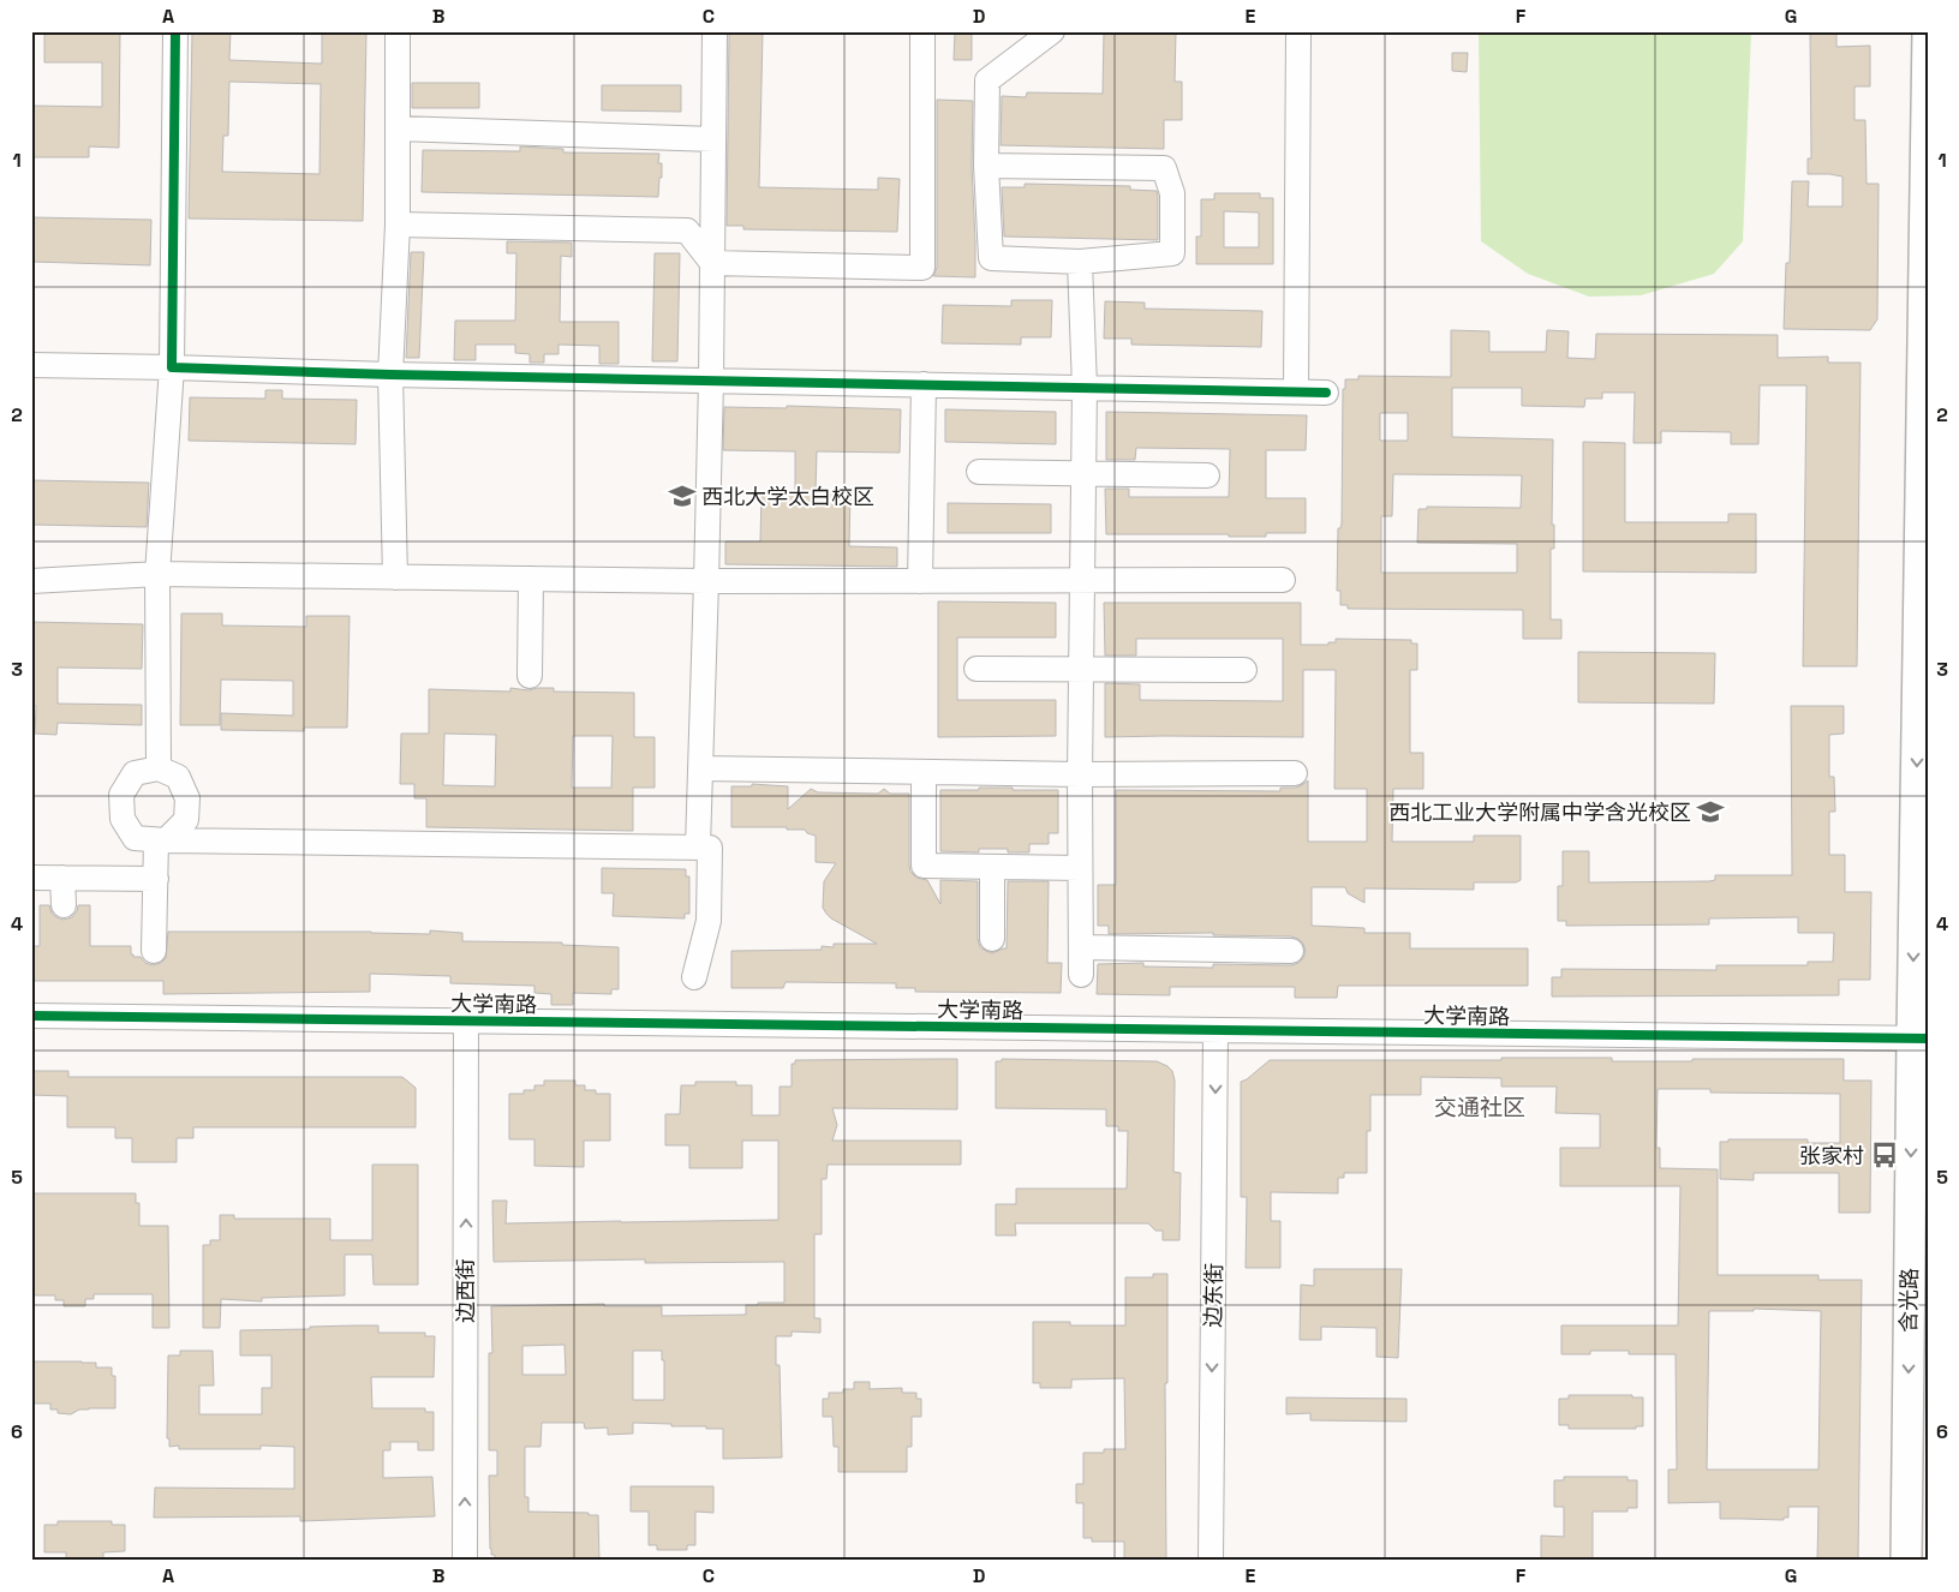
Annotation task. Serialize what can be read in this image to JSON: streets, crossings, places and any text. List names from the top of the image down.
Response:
{
  "streets": {
    "main road": ["含光路"],
    "street": ["大学南路", "边西街", "边东街"]
  },
  "crossings": [
    ["大学南路", "边西街"],
    ["大学南路", "边东街"],
    ["大学南路", "含光路"]
  ],
  "one_way": ["边西街", "边东街", "含光路"],
  "districts": ["交通社区"],
  "places": {
    "school or university": ["西北大学太白校区", "西北工业大学附属中学含光校区"],
    "bus stop": ["张家村"]
  },
  "grid": {
    "columns": [
      "A",
      "B",
      "C",
      "D",
      "E",
      "F",
      "G"
    ],
    "rows": [
      "1",
      "2",
      "3",
      "4",
      "5",
      "6"
    ]
  }
}
